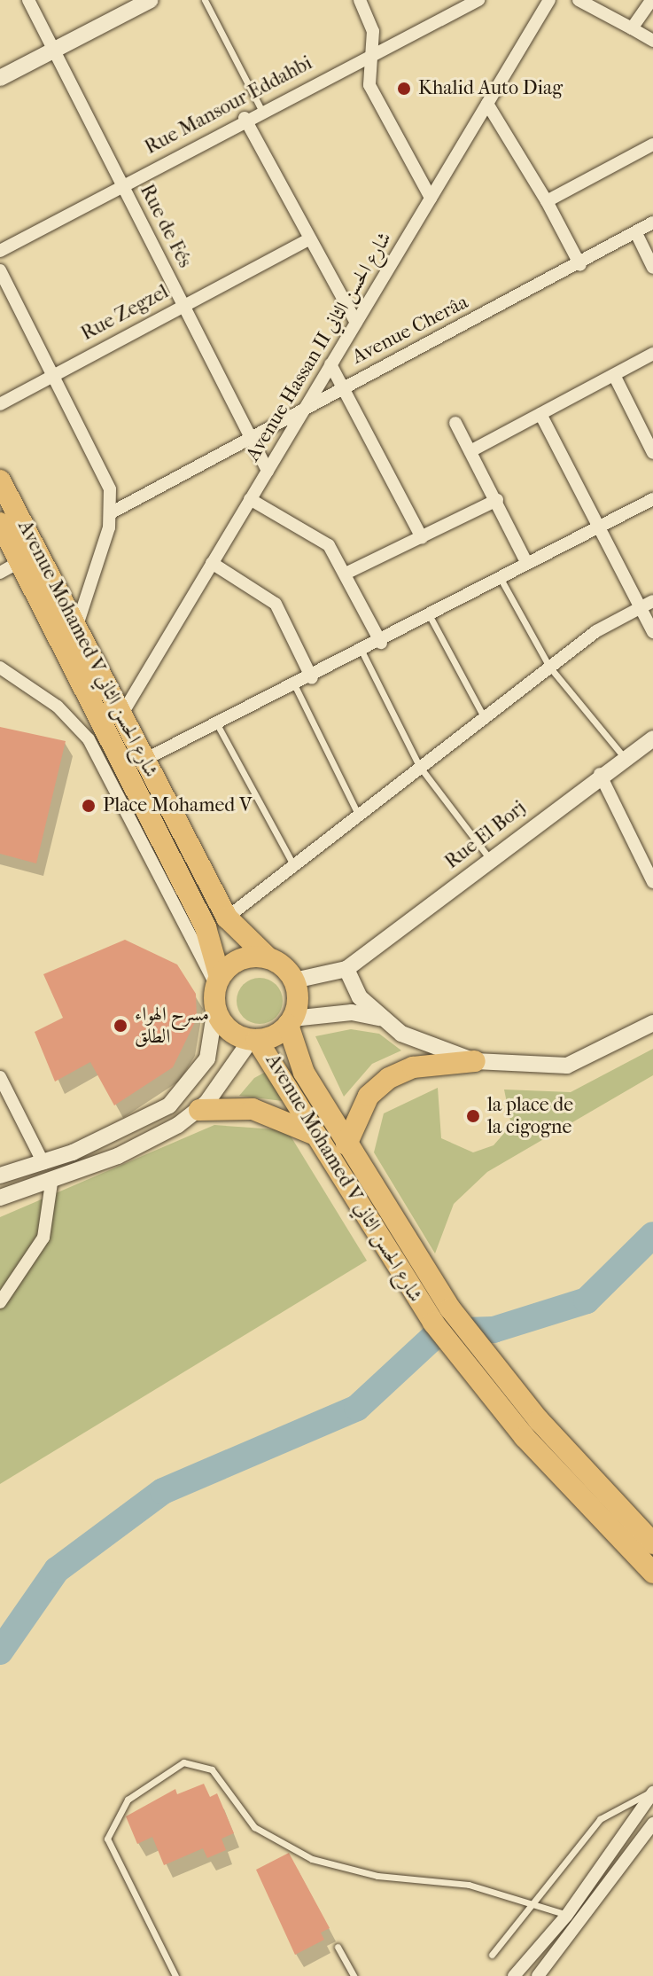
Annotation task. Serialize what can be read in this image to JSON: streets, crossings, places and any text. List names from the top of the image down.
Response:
{
  "streets": {
    "highway": ["Avenue Mohamed V شارع الحسن الثاني"],
    "main road": ["Rue El Borj"],
    "street": [
      "Rue Mansour Eddahbi",
      "Rue de Fés",
      "Rue Zegzel",
      "Avenue Cherâa",
      "Avenue Hassan II شارع الحسن الثاني"
    ]
  },
  "crossings": [
    ["Rue Mansour Eddahbi", "Rue de Fés"],
    ["Rue de Fés", "Rue Zegzel"],
    ["Rue de Fés", "Avenue Cherâa"],
    ["Rue de Fés", "Avenue Hassan II شارع الحسن الثاني"],
    ["Avenue Cherâa", "Avenue Hassan II شارع الحسن الثاني"],
    ["Avenue Hassan II شارع الحسن الثاني", "Avenue Mohamed V شارع الحسن الثاني"]
  ],
  "places": [
    "Khalid Auto Diag",
    "Place Mohamed V",
    "مسرح الهواء الطلق",
    "la place de la cigogne"
  ]
}
